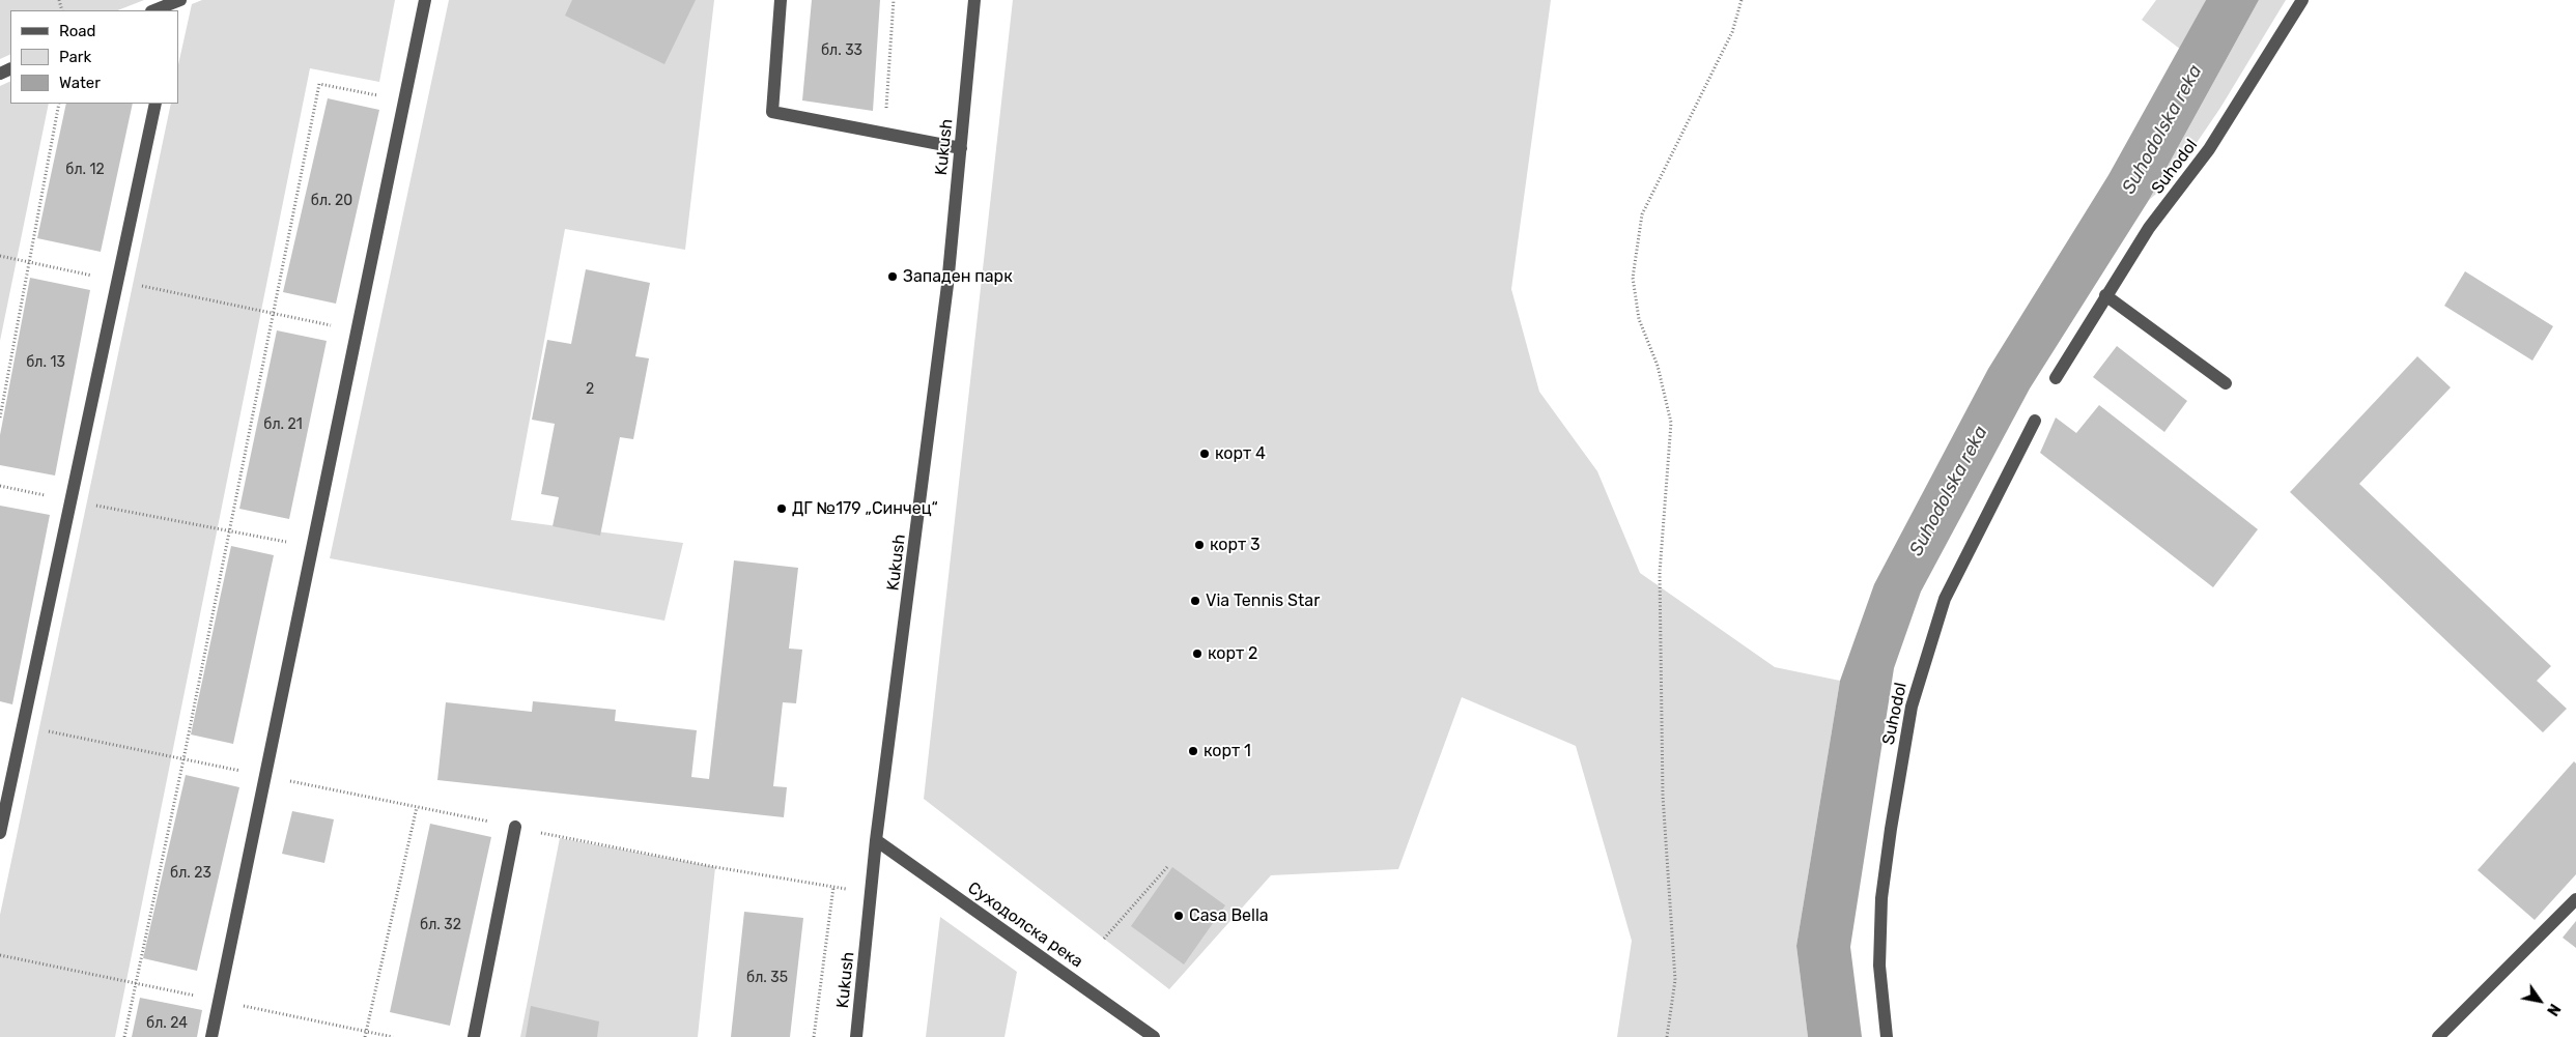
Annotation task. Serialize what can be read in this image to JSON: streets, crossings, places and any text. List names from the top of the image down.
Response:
{
  "streets": {
    "street": ["Kukush", "Suhodol", "Суходолска река"]
  },
  "crossings": [
    ["Kukush", "Суходолска река"]
  ],
  "water": ["Suhodolska reka"],
  "places": [
    "Западен парк",
    "корт 4",
    "ДГ №179 „Синчец“",
    "корт 3",
    "Via Tennis Star",
    "корт 2",
    "корт 1",
    "Casa Bella"
  ],
  "house_numbers": [
    "бл. 33",
    "бл. 12",
    "бл. 20",
    "бл. 13",
    "2",
    "бл. 21",
    "бл. 23",
    "бл. 32",
    "бл. 35",
    "бл. 24"
  ],
  "legend": ["Road", "Park", "Water"],
  "north": "bottom right"
}
